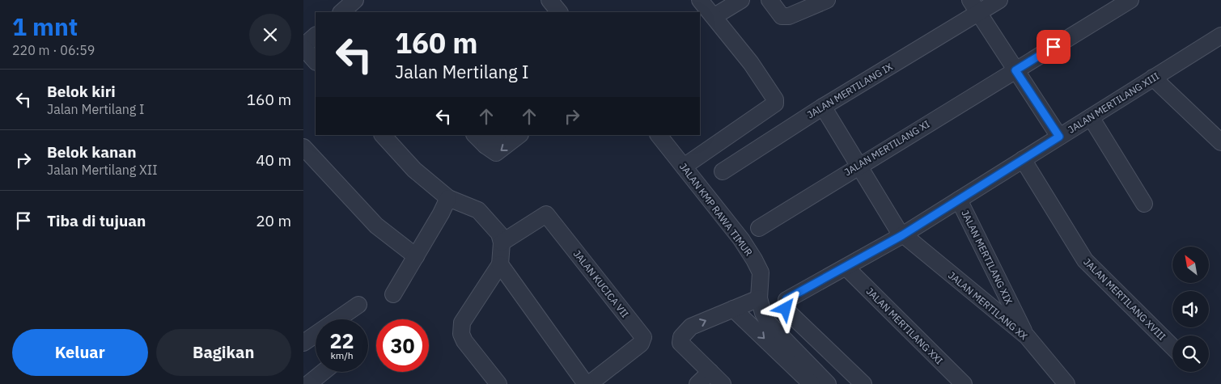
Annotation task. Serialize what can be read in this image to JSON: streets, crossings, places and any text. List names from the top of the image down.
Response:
{
  "streets": {
    "street": [
      "JALAN MERTILANG IX",
      "JALAN MERTILANG XIII",
      "JALAN MERTILANG XI",
      "JALAN KMP RAWA TIMUR",
      "JALAN MERTILANG XIX",
      "JALAN KUCICA VII",
      "JALAN MERTILANG XVIII",
      "JALAN MERTILANG XX",
      "JALAN MERTILANG XXI"
    ]
  },
  "crossings": [
    ["JALAN MERTILANG XIII", "JALAN MERTILANG XIX"],
    ["JALAN MERTILANG XIII", "JALAN MERTILANG XVIII"],
    ["JALAN MERTILANG XIII", "JALAN MERTILANG XX"],
    ["JALAN MERTILANG XIII", "JALAN MERTILANG XXI"],
    ["JALAN MERTILANG XIX", "JALAN MERTILANG XX"]
  ],
  "north": "top left",
  "page": {
    "heading": ["1 mnt", "220 m · 06:59"],
    "turn": ["160 m", "Jalan Mertilang I"],
    "list": [
      {
        "name": "Belok kiri",
        "note": "Jalan Mertilang I",
        "value": "160 m"
      },
      {
        "name": "Belok kanan",
        "note": "Jalan Mertilang XII",
        "value": "40 m"
      },
      {
        "name": "Tiba di tujuan",
        "value": "20 m"
      }
    ],
    "speed": "22 km/h",
    "limit": "30",
    "buttons": ["Keluar", "Bagikan"]
  }
}
